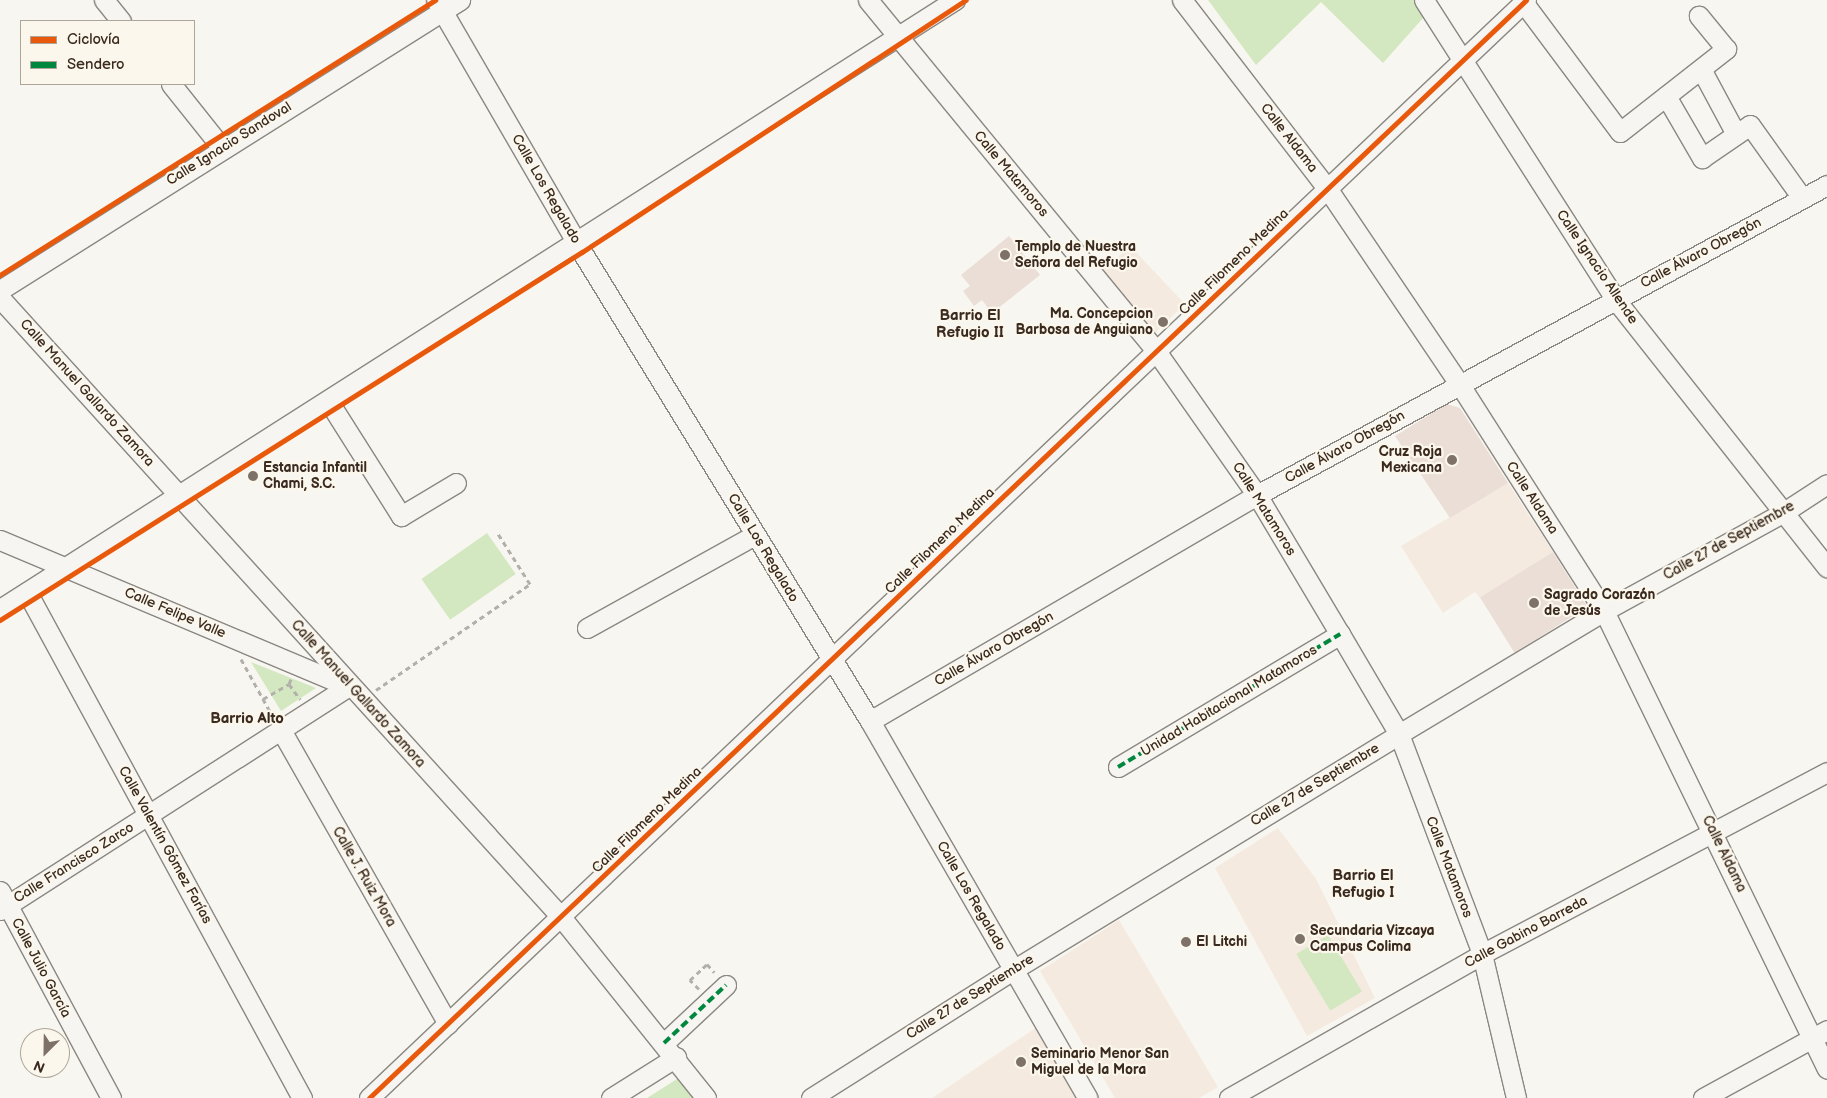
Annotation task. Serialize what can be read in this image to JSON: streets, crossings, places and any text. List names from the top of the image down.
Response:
{
  "streets": {
    "street": [
      "Calle Aldama",
      "Calle Ignacio Sandoval",
      "Calle Matamoros",
      "Calle Los Regalado",
      "Calle Álvaro Obregón",
      "Calle Filomeno Medina",
      "Calle Ignacio Allende",
      "Calle Manuel Gallardo Zamora",
      "Calle 27 de Septiembre",
      "Calle Felipe Valle",
      "Unidad Habitacional Matamoros",
      "Calle Valentín Gómez Farías",
      "Calle Francisco Zarco",
      "Calle J. Ruiz Mora",
      "Calle Gabino Barreda",
      "Calle Julio García"
    ]
  },
  "crossings": [
    ["Calle Aldama", "Calle Álvaro Obregón"],
    ["Calle Aldama", "Calle Filomeno Medina"],
    ["Calle Aldama", "Calle 27 de Septiembre"],
    ["Calle Aldama", "Calle Gabino Barreda"],
    ["Calle Ignacio Sandoval", "Calle Los Regalado"],
    ["Calle Matamoros", "Calle Álvaro Obregón"],
    ["Calle Matamoros", "Calle Filomeno Medina"],
    ["Calle Matamoros", "Calle 27 de Septiembre"],
    ["Calle Matamoros", "Unidad Habitacional Matamoros"],
    ["Calle Matamoros", "Calle Gabino Barreda"],
    ["Calle Los Regalado", "Calle Álvaro Obregón"],
    ["Calle Los Regalado", "Calle Filomeno Medina"],
    ["Calle Los Regalado", "Calle 27 de Septiembre"],
    ["Calle Álvaro Obregón", "Calle Ignacio Allende"],
    ["Calle Filomeno Medina", "Calle Ignacio Allende"],
    ["Calle Filomeno Medina", "Calle Manuel Gallardo Zamora"],
    ["Calle Filomeno Medina", "Calle J. Ruiz Mora"],
    ["Calle Ignacio Allende", "Calle 27 de Septiembre"],
    ["Calle Manuel Gallardo Zamora", "Calle Felipe Valle"],
    ["Calle Manuel Gallardo Zamora", "Calle Francisco Zarco"],
    ["Calle Felipe Valle", "Calle Francisco Zarco"],
    ["Calle Valentín Gómez Farías", "Calle Francisco Zarco"],
    ["Calle Francisco Zarco", "Calle J. Ruiz Mora"],
    ["Calle Francisco Zarco", "Calle Julio García"]
  ],
  "districts": ["Barrio El Refugio II", "Barrio Alto", "Barrio El Refugio I"],
  "places": [
    "Templo de Nuestra Señora del Refugio",
    "Ma. Concepcion Barbosa de Anguiano",
    "Cruz Roja Mexicana",
    "Estancia Infantil Chami, S.C.",
    "Sagrado Corazón de Jesús",
    "Secundaria Vizcaya Campus Colima",
    "El Litchi",
    "Seminario Menor San Miguel de la Mora"
  ],
  "legend": ["Ciclovía", "Sendero"],
  "north": "bottom left"
}
